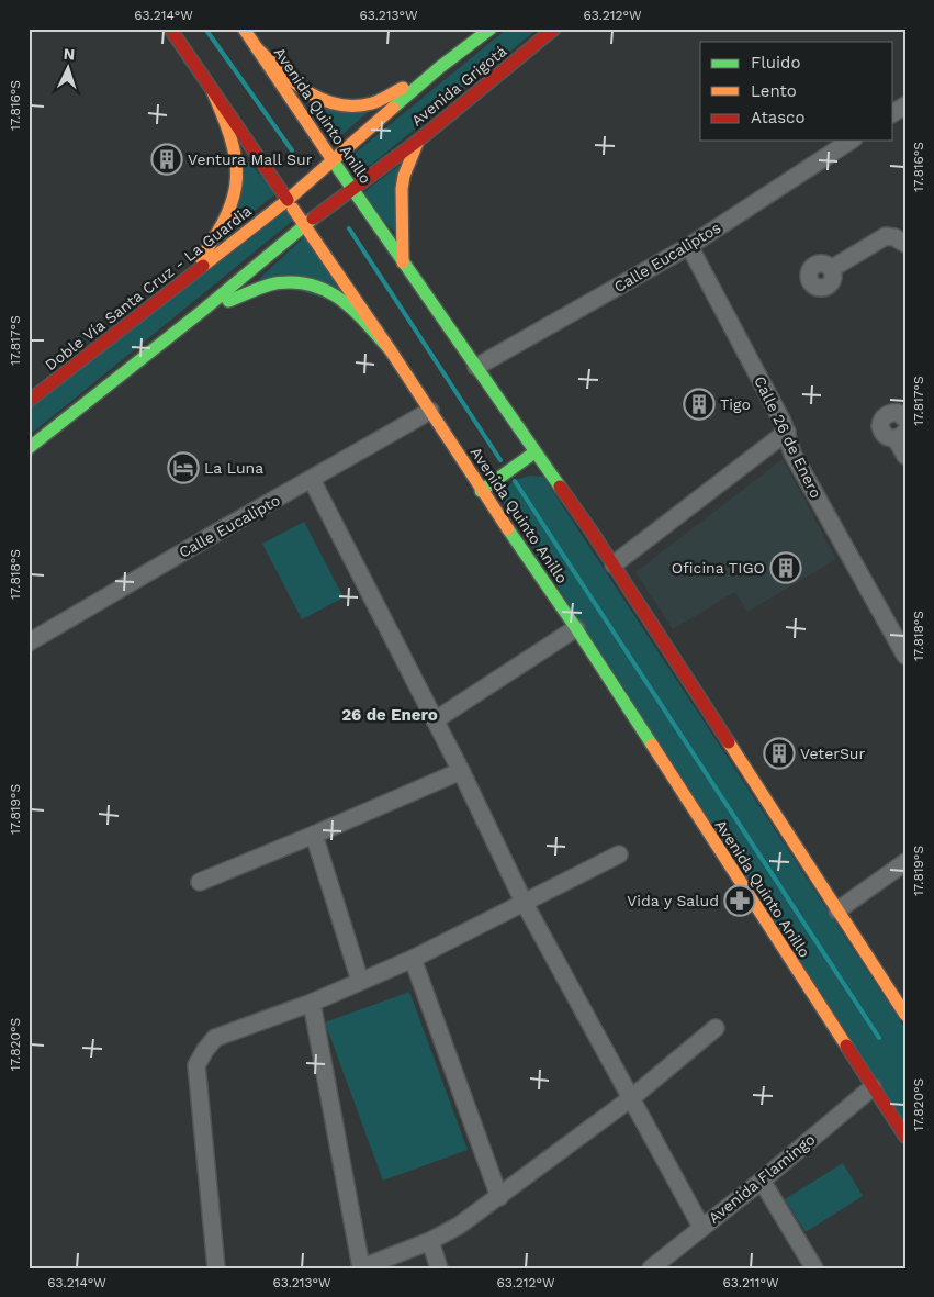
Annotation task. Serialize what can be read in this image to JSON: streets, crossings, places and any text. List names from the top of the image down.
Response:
{
  "streets": {
    "main road": ["Avenida Grigotá", "Avenida Quinto Anillo", "Doble Vía Santa Cruz - La Guardia"],
    "street": [
      "Calle Eucaliptos",
      "Calle 26 de Enero",
      "Calle Eucalipto",
      "Avenida Flamingo"
    ]
  },
  "crossings": [
    ["Avenida Grigotá", "Avenida Quinto Anillo"],
    ["Avenida Grigotá", "Doble Vía Santa Cruz - La Guardia"],
    ["Avenida Quinto Anillo", "Calle Eucaliptos"],
    ["Avenida Quinto Anillo", "Doble Vía Santa Cruz - La Guardia"],
    ["Avenida Quinto Anillo", "Calle Eucalipto"],
    ["Avenida Quinto Anillo", "Avenida Flamingo"],
    ["Calle Eucaliptos", "Calle 26 de Enero"]
  ],
  "districts": ["26 de Enero"],
  "places": {
    "building": [
      "Ventura Mall Sur",
      "Tigo",
      "Oficina TIGO",
      "VeterSur"
    ],
    "hotel": ["La Luna"],
    "pharmacy": ["Vida y Salud"]
  },
  "legend": ["Fluido", "Lento", "Atasco"],
  "north": "top",
  "coordinates": [
    "63.214°W",
    "63.213°W",
    "63.212°W",
    "17.816°S",
    "17.817°S",
    "17.818°S",
    "17.819°S",
    "17.820°S",
    "63.211°W"
  ]
}
